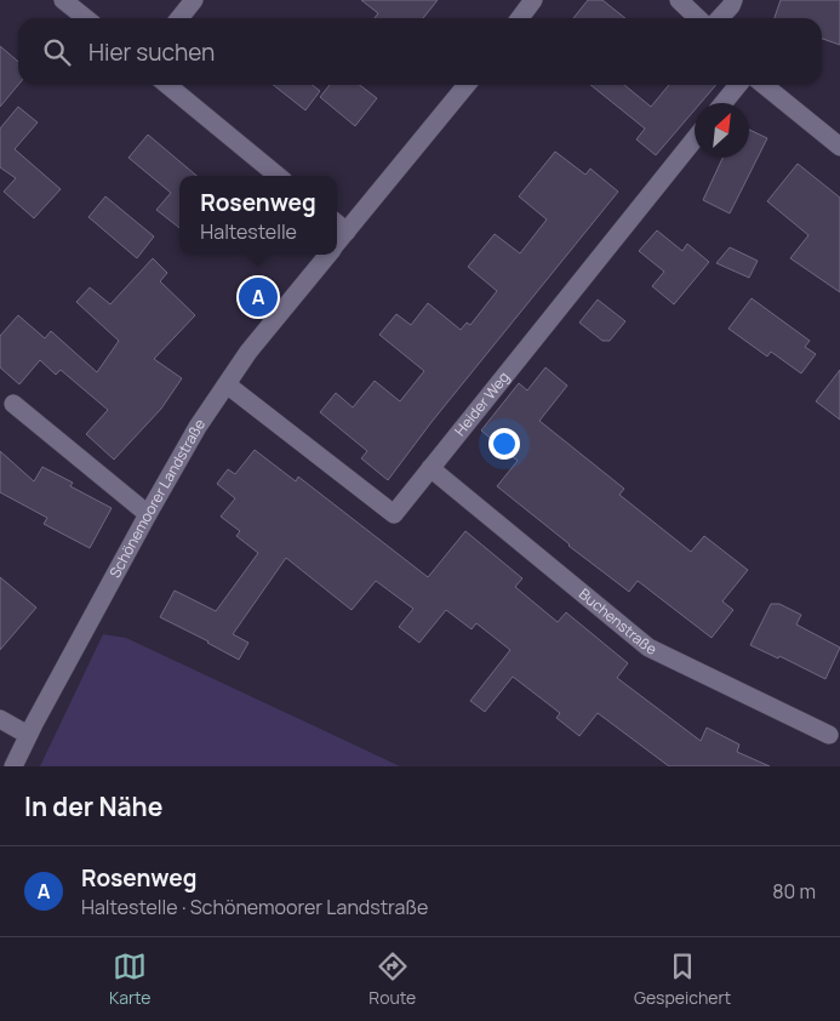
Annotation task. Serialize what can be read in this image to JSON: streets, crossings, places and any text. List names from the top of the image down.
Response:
{
  "streets": {
    "street": ["Heider Weg", "Schönemoorer Landstraße", "Buchenstraße"]
  },
  "crossings": [
    ["Heider Weg", "Schönemoorer Landstraße"],
    ["Heider Weg", "Buchenstraße"]
  ],
  "north": "top right",
  "page": {
    "search": "Hier suchen",
    "popup": ["Rosenweg", "Haltestelle"],
    "pins": "A",
    "heading": "In der Nähe",
    "list": [
      {
        "mark": "A",
        "name": "Rosenweg",
        "note": "Haltestelle · Schönemoorer Landstraße",
        "value": "80 m"
      }
    ],
    "nav": ["Karte", "Route", "Gespeichert"]
  }
}
